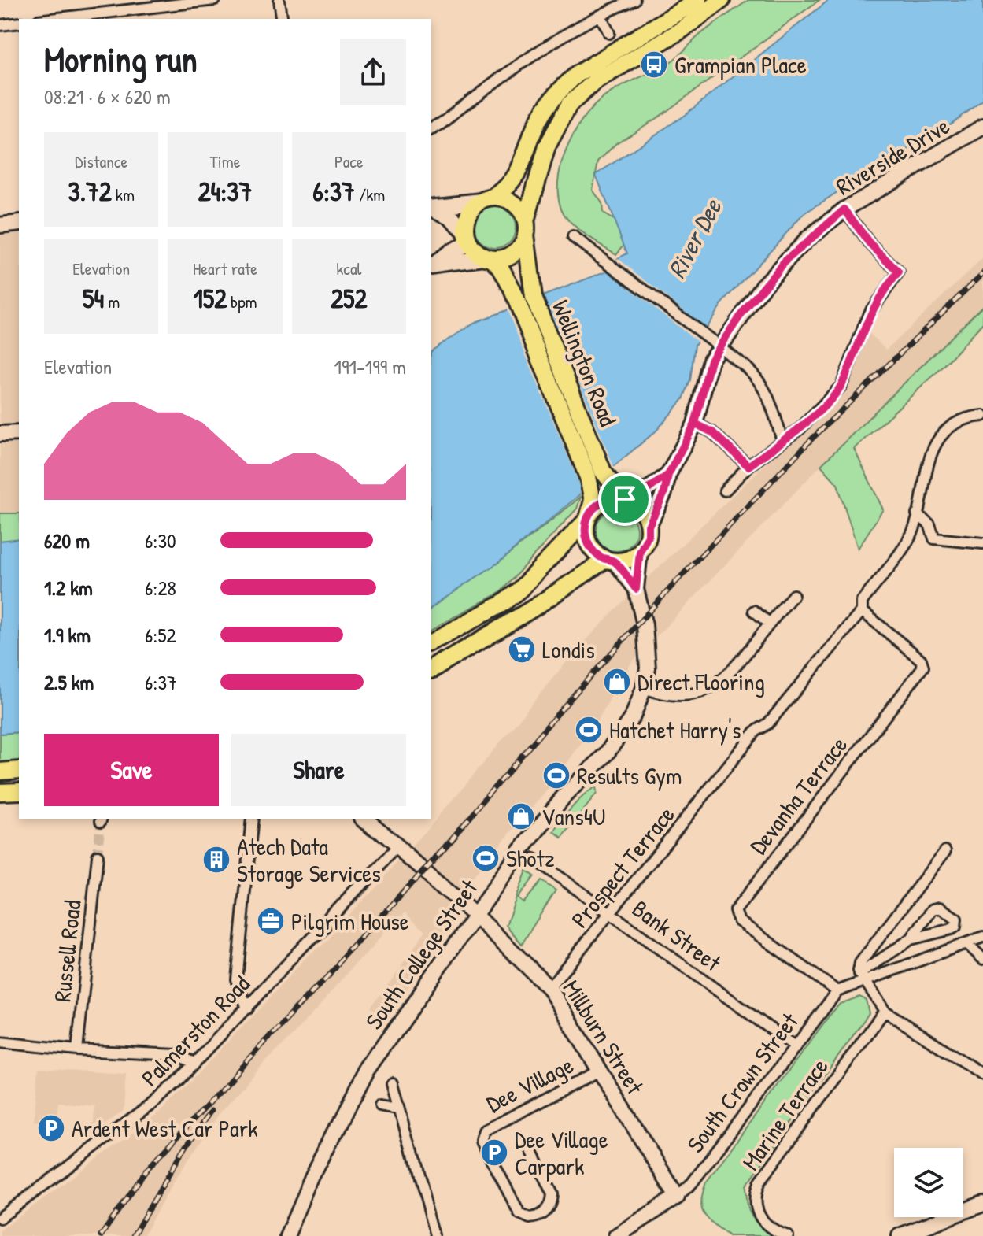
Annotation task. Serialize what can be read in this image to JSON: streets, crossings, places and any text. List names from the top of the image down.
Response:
{
  "streets": {
    "main road": ["Wellington Road"],
    "street": [
      "Riverside Drive",
      "Devanha Terrace",
      "Prospect Terrace",
      "Bank Street",
      "Russell Road",
      "South College Street",
      "Palmerston Road",
      "Millburn Street",
      "South Crown Street",
      "Dee Village",
      "Marine Terrace"
    ]
  },
  "crossings": [
    ["Riverside Drive", "Wellington Road"],
    ["Riverside Drive", "South College Street"],
    ["Wellington Road", "South College Street"],
    ["Devanha Terrace", "Prospect Terrace"],
    ["Devanha Terrace", "South Crown Street"],
    ["Prospect Terrace", "Bank Street"],
    ["Prospect Terrace", "Millburn Street"],
    ["Bank Street", "South Crown Street"],
    ["South College Street", "Millburn Street"],
    ["Palmerston Road", "Millburn Street"],
    ["Millburn Street", "South Crown Street"],
    ["Millburn Street", "Dee Village"]
  ],
  "water": ["River Dee"],
  "places": {
    "bus stop": ["Grampian Place"],
    "supermarket": ["Londis"],
    "shop": ["Direct Flooring", "Vans4U"],
    "sports": ["Hatchet Harry's", "Results Gym", "Shotz"],
    "building": ["Atech Data Storage Services"],
    "office": ["Pilgrim House"],
    "parking": ["Ardent West Car Park", "Dee Village Carpark"]
  },
  "page": {
    "heading": ["Morning run", "08:21 · 6 × 620 m"],
    "stats": [
      ["Distance", "3.72 km"],
      ["Time", "24:37"],
      ["Pace", "6:37 /km"],
      ["Elevation", "54 m"],
      ["Heart rate", "152 bpm"],
      ["kcal", "252"]
    ],
    "chart": ["Elevation", "191–199 m"],
    "list": [
      {
        "name": "620 m",
        "note": "6:30"
      },
      {
        "name": "1.2 km",
        "note": "6:28"
      },
      {
        "name": "1.9 km",
        "note": "6:52"
      },
      {
        "name": "2.5 km",
        "note": "6:37"
      }
    ],
    "buttons": ["Save", "Share"]
  }
}
